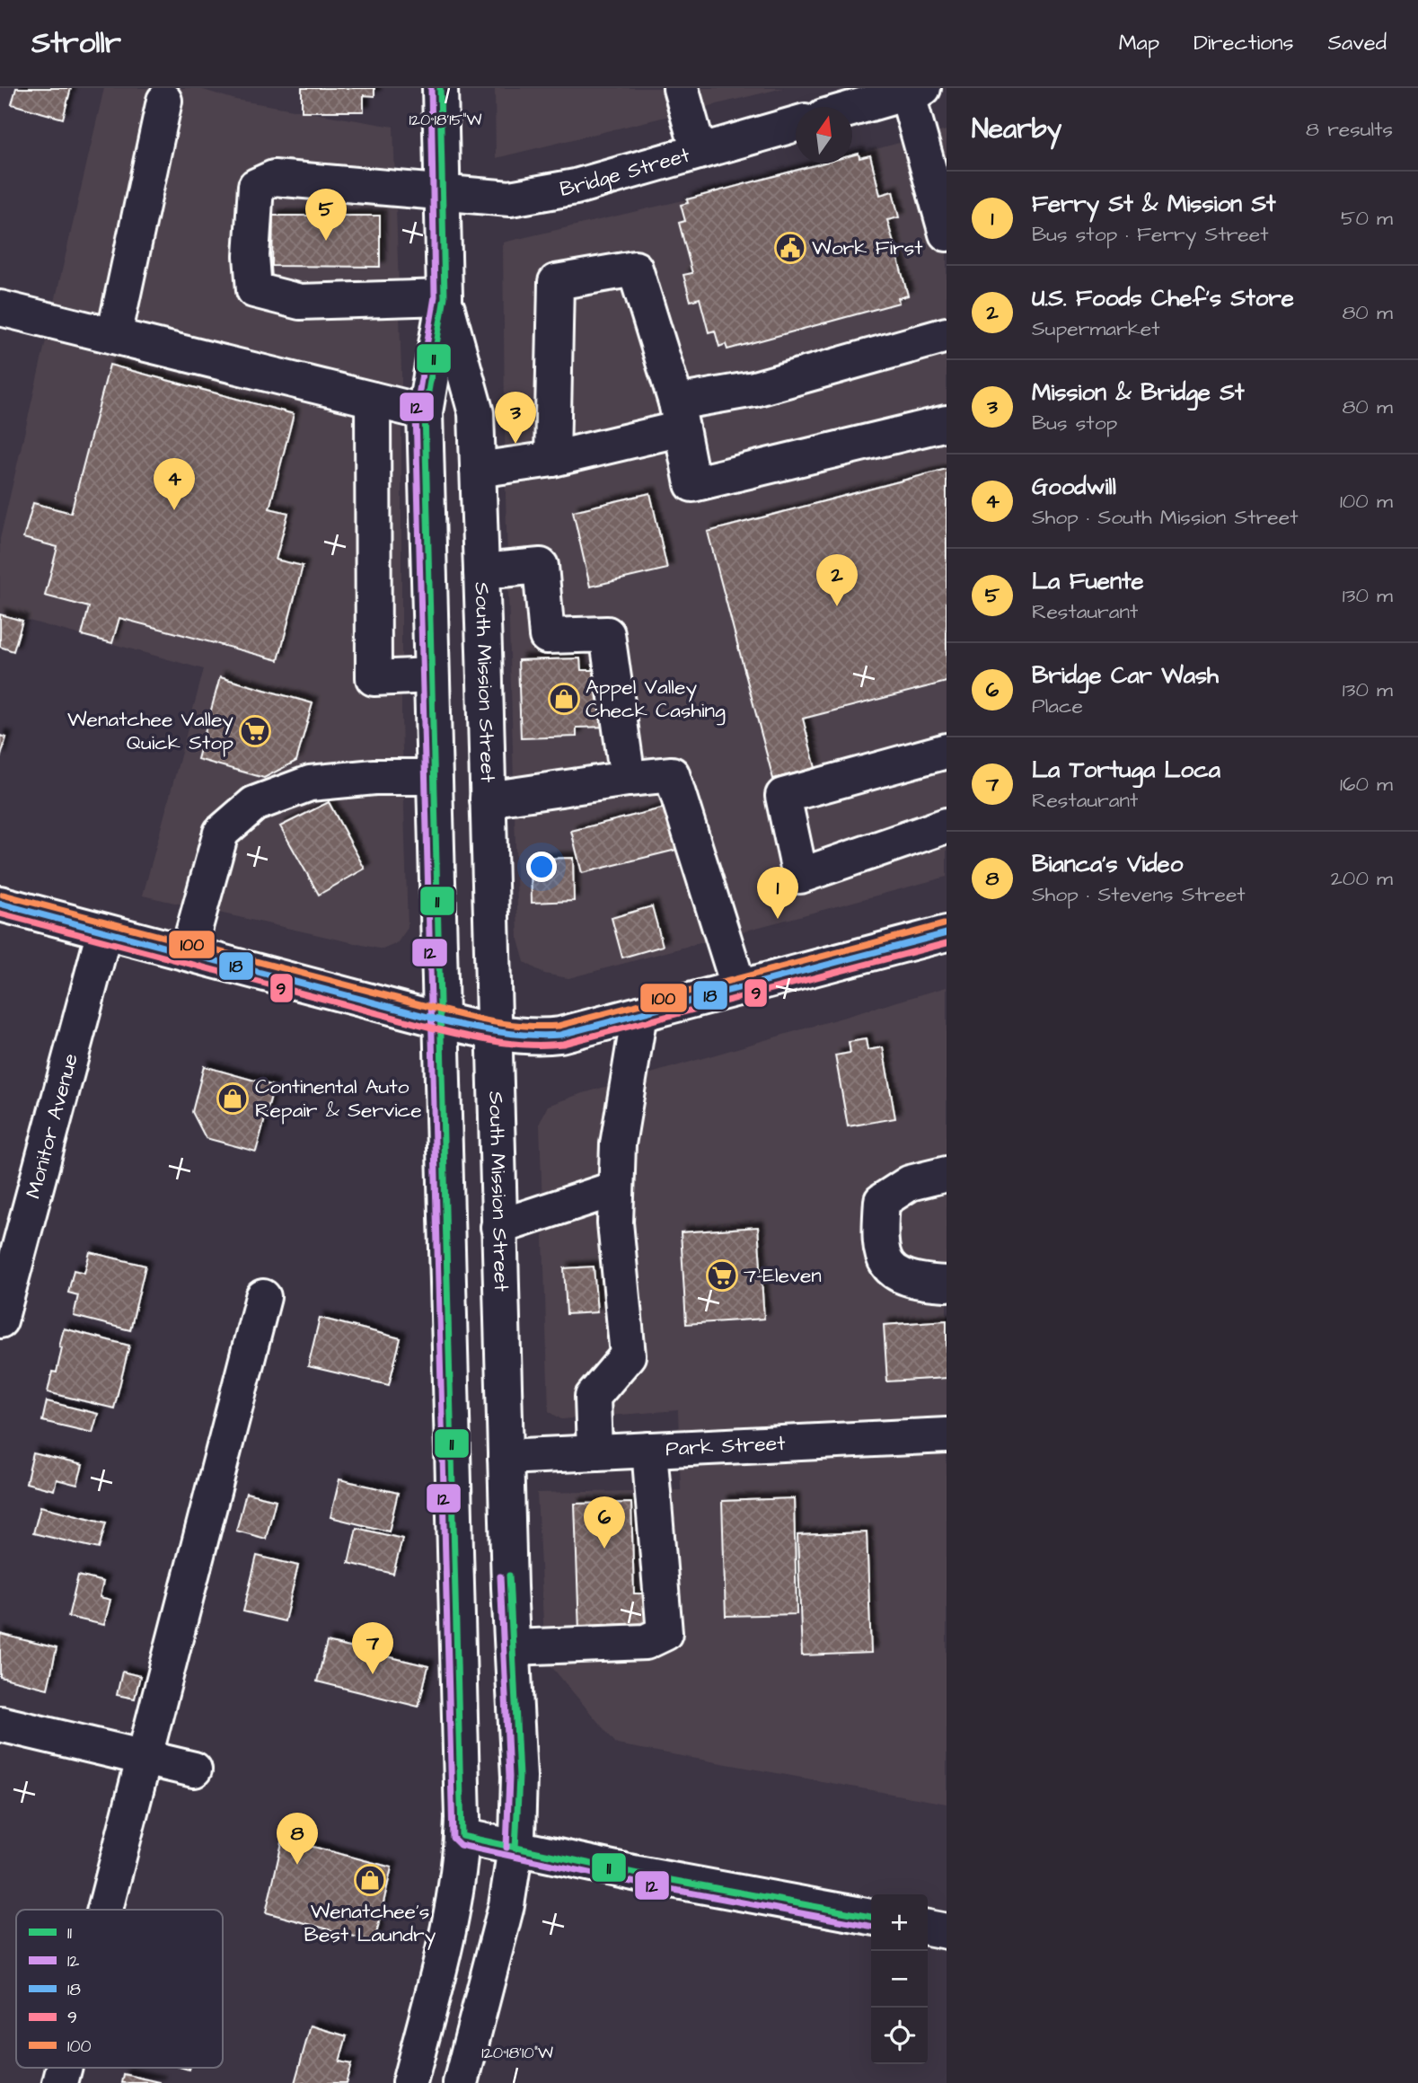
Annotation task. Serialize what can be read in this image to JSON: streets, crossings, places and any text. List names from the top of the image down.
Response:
{
  "streets": {
    "main road": [
      "Bridge Street",
      "South Mission Street",
      "Monitor Avenue",
      "Park Street"
    ]
  },
  "crossings": [
    ["Bridge Street", "South Mission Street"],
    ["South Mission Street", "Park Street"]
  ],
  "places": {
    "public building": ["Work First"],
    "shop": ["Appel Valley Check Cashing", "Continental Auto Repair & Service", "Wenatchee's Best Laundry"],
    "supermarket": ["Wenatchee Valley Quick Stop", "7-Eleven"]
  },
  "lines": [
    "transit line 11",
    "transit line 12",
    "transit line 100",
    "transit line 18",
    "transit line 9"
  ],
  "legend": [
    "11",
    "12",
    "18",
    "9",
    "100"
  ],
  "north": "top",
  "page": {
    "header": "Strollr",
    "nav": ["Map", "Directions", "Saved"],
    "heading": ["Nearby", "8 results"],
    "list": [
      {
        "mark": "1",
        "name": "Ferry St & Mission St",
        "note": "Bus stop · Ferry Street",
        "value": "50 m"
      },
      {
        "mark": "2",
        "name": "U.S. Foods Chef's Store",
        "note": "Supermarket",
        "value": "80 m"
      },
      {
        "mark": "3",
        "name": "Mission & Bridge St",
        "note": "Bus stop",
        "value": "80 m"
      },
      {
        "mark": "4",
        "name": "Goodwill",
        "note": "Shop · South Mission Street",
        "value": "100 m"
      },
      {
        "mark": "5",
        "name": "La Fuente",
        "note": "Restaurant",
        "value": "130 m"
      },
      {
        "mark": "6",
        "name": "Bridge Car Wash",
        "note": "Place",
        "value": "130 m"
      },
      {
        "mark": "7",
        "name": "La Tortuga Loca",
        "note": "Restaurant",
        "value": "160 m"
      },
      {
        "mark": "8",
        "name": "Bianca's Video",
        "note": "Shop · Stevens Street",
        "value": "200 m"
      }
    ],
    "pins": [
      "5",
      "3",
      "4",
      "2",
      "1",
      "6",
      "7",
      "8"
    ],
    "map_buttons": ["+", "−"]
  },
  "coordinates": ["120°18'15\"W", "120°18'10\"W"]
}
